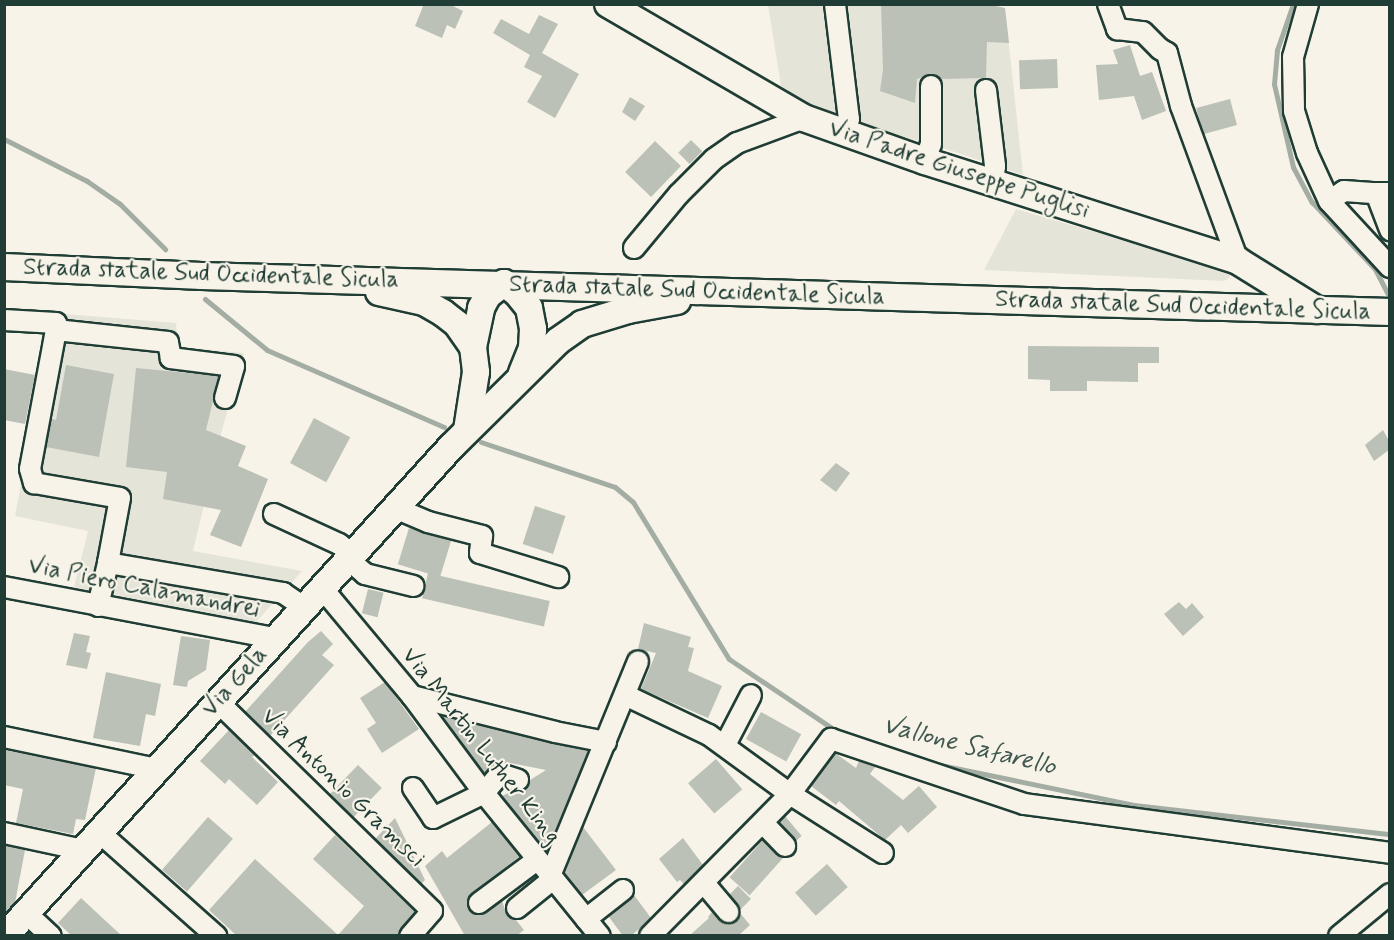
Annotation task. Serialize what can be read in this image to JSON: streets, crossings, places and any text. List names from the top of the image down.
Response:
{
  "streets": {
    "main road": ["Via Padre Giuseppe Puglisi", "Strada statale Sud Occidentale Sicula", "Via Gela"],
    "street": ["Via Piero Calamandrei", "Via Martin Luther King", "Via Antonio Gramsci"]
  },
  "crossings": [
    ["Via Padre Giuseppe Puglisi", "Strada statale Sud Occidentale Sicula"],
    ["Strada statale Sud Occidentale Sicula", "Via Gela"],
    ["Via Piero Calamandrei", "Via Gela"],
    ["Via Gela", "Via Martin Luther King"],
    ["Via Gela", "Via Antonio Gramsci"]
  ],
  "water": ["Vallone Safarello"]
}
